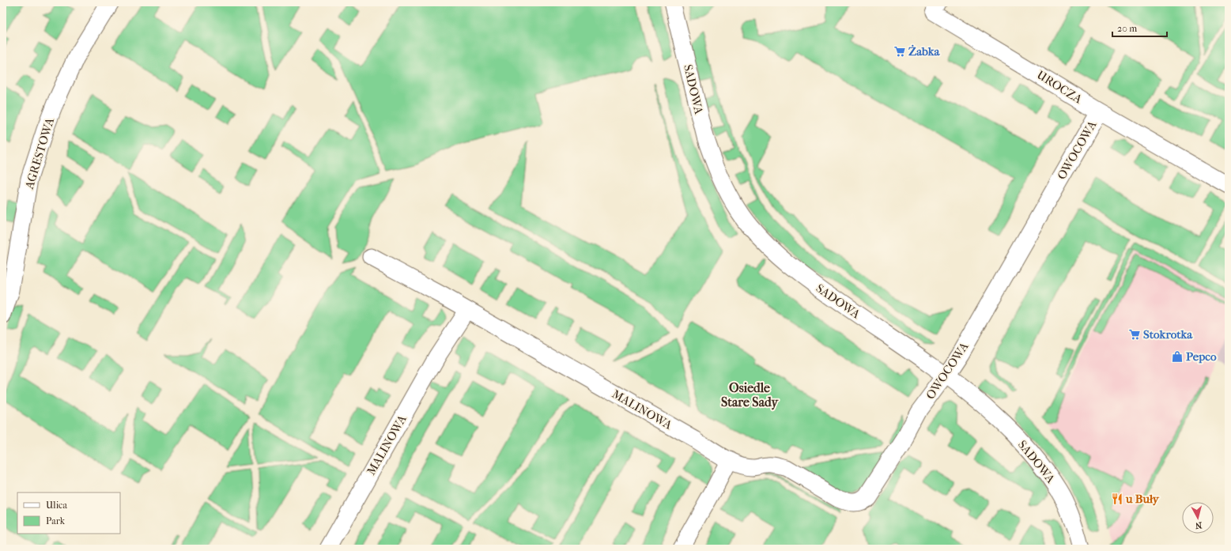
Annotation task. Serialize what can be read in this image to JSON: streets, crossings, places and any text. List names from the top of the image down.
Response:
{
  "streets": {
    "street": [
      "UROCZA",
      "SADOWA",
      "OWOCOWA",
      "AGRESTOWA",
      "MALINOWA"
    ]
  },
  "crossings": [
    ["UROCZA", "OWOCOWA"],
    ["SADOWA", "OWOCOWA"],
    ["OWOCOWA", "MALINOWA"]
  ],
  "districts": ["Osiedle Stare Sady"],
  "places": {
    "supermarket": ["Żabka", "Stokrotka"],
    "shop": ["Pepco"],
    "restaurant": ["u Buły"]
  },
  "legend": ["Ulica", "Park"],
  "scale_bar": "20 m",
  "north": "bottom"
}
